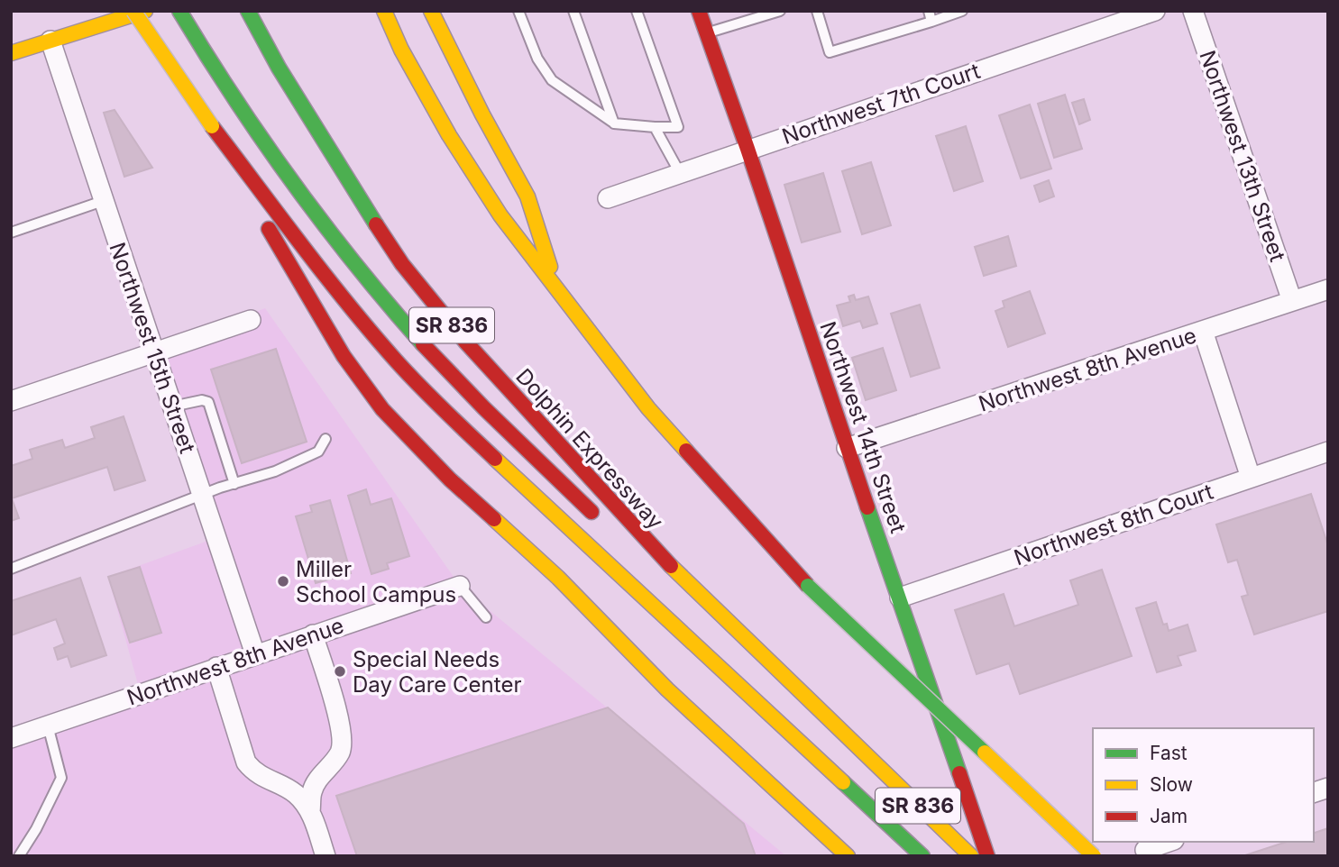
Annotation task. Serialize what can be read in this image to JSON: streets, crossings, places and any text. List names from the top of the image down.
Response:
{
  "streets": {
    "main road": ["SR 836", "Northwest 14th Street", "Dolphin Expressway"],
    "street": [
      "Northwest 7th Court",
      "Northwest 13th Street",
      "Northwest 15th Street",
      "Northwest 8th Avenue",
      "Northwest 8th Court"
    ]
  },
  "crossings": [
    ["Northwest 7th Court", "Northwest 14th Street"],
    ["Northwest 13th Street", "Northwest 8th Avenue"],
    ["Northwest 15th Street", "Northwest 8th Avenue"],
    ["Northwest 8th Avenue", "Northwest 14th Street"],
    ["Northwest 14th Street", "Northwest 8th Court"]
  ],
  "places": ["Miller School Campus", "Special Needs Day Care Center"],
  "legend": ["Fast", "Slow", "Jam"]
}
